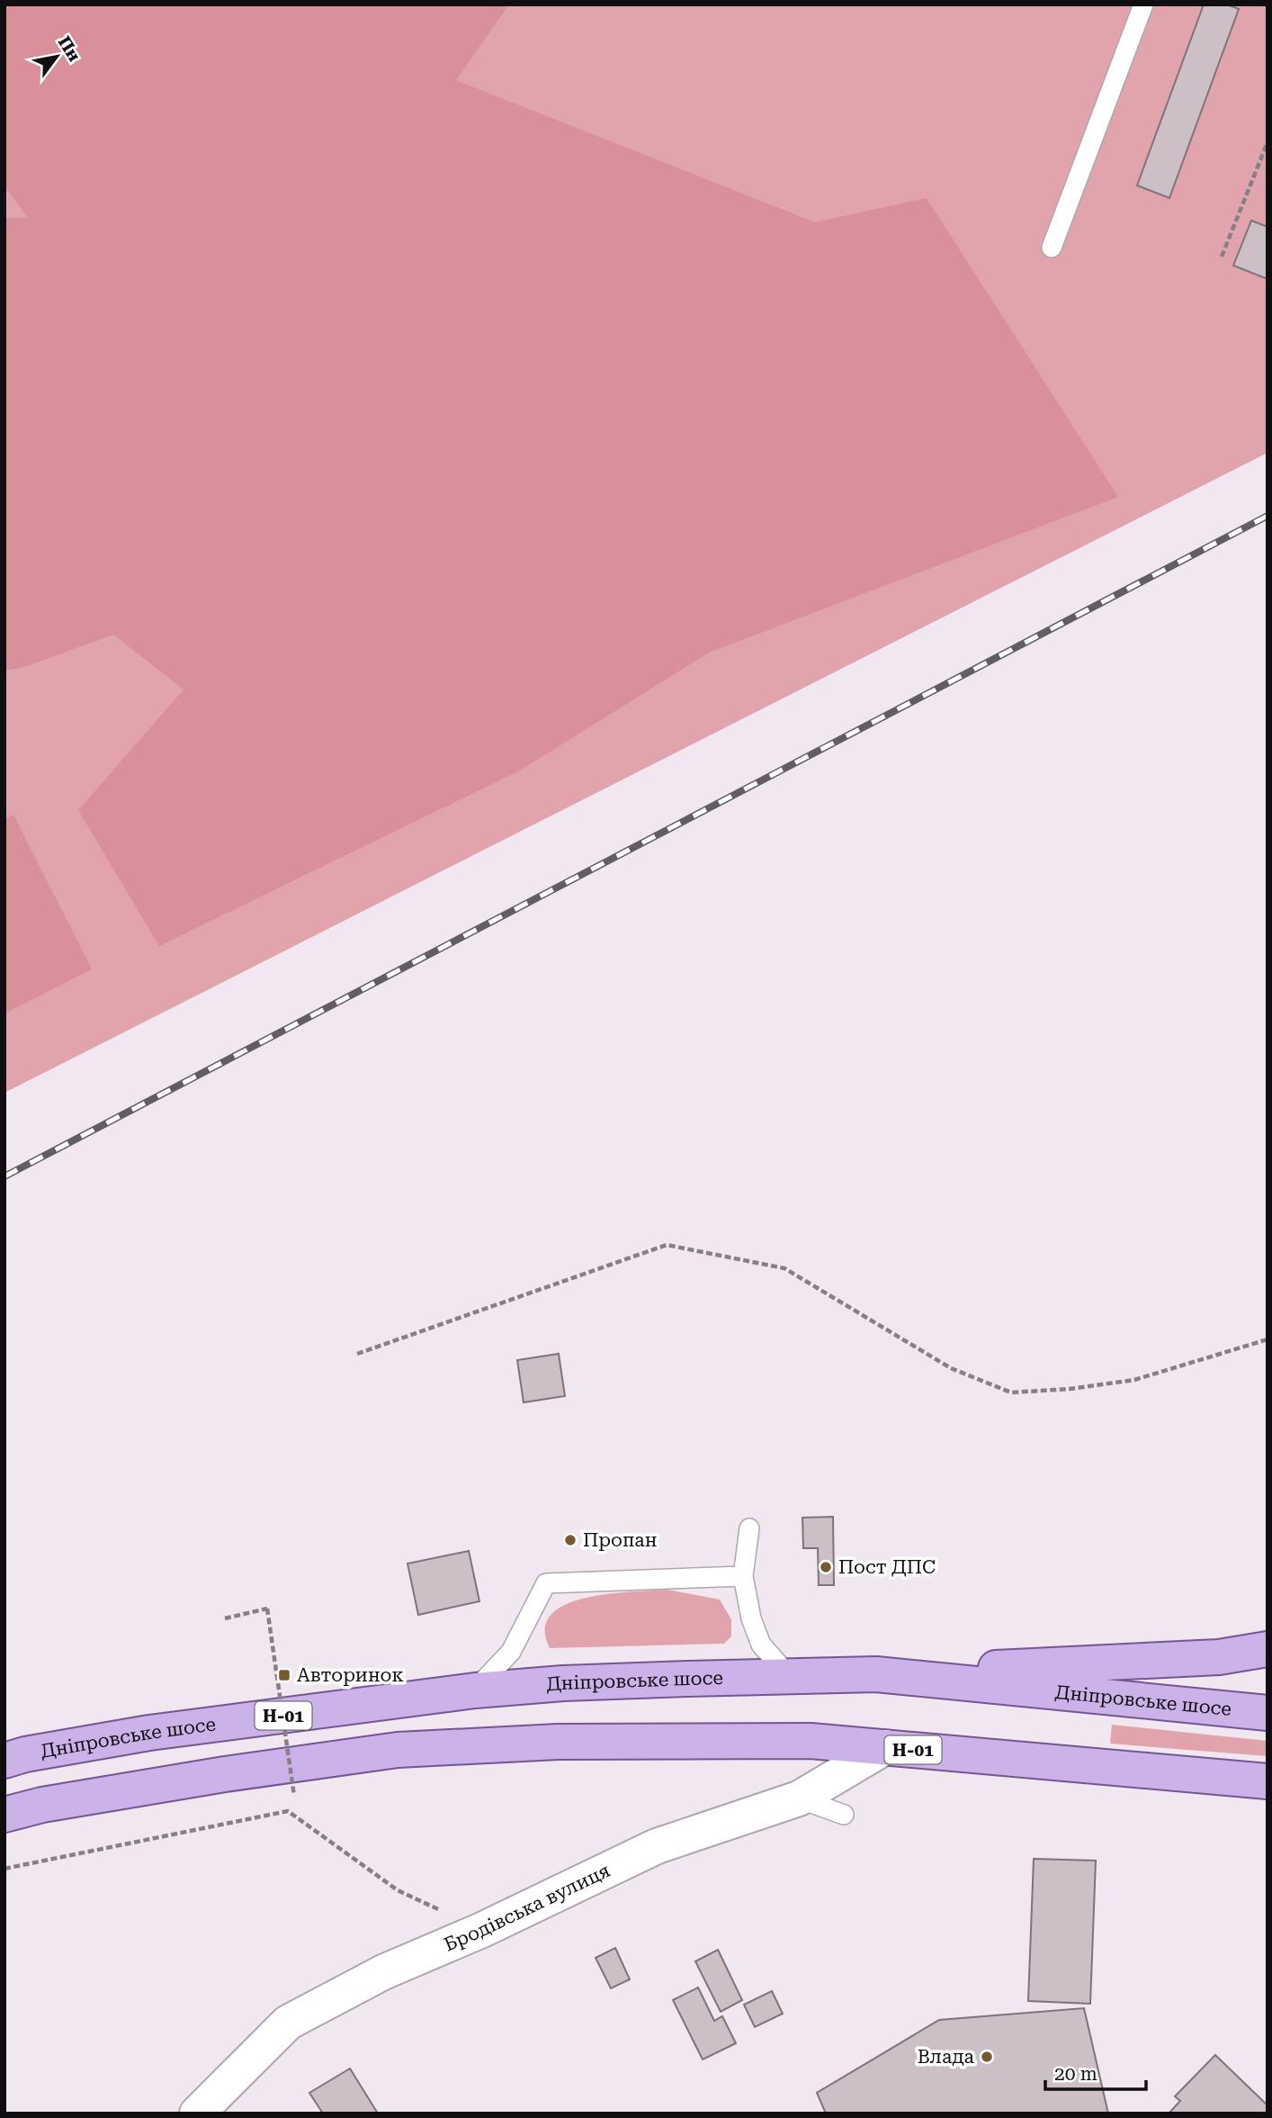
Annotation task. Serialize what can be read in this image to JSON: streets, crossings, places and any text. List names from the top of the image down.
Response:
{
  "streets": {
    "main road": ["Дніпровське шосе", "Н-01"],
    "street": ["Бродівська вулиця"]
  },
  "crossings": [
    ["Н-01", "Бродівська вулиця"]
  ],
  "places": {
    "other": ["Пропан", "Пост ДПС", "Влада"],
    "transit": ["Авторинок"]
  },
  "scale_bar": "20 m",
  "north": "top right"
}
